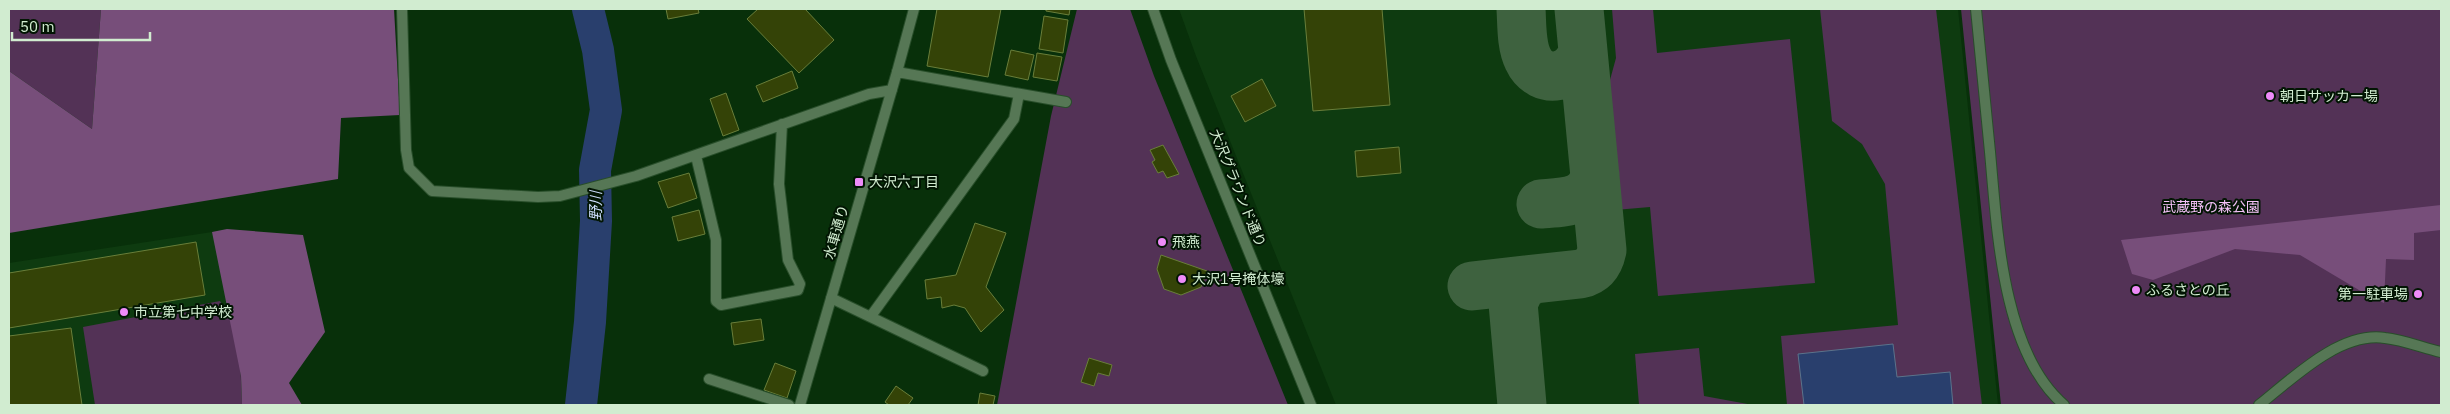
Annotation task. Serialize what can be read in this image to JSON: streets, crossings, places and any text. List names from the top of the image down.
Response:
{
  "streets": {
    "street": ["大沢グラウンド通り", "水車通り"]
  },
  "water": ["野川"],
  "parks": ["武蔵野の森公園"],
  "places": {
    "other": [
      "朝日サッカー場",
      "飛燕",
      "大沢1号掩体壕",
      "ふるさとの丘",
      "第一駐車場",
      "市立第七中学校"
    ],
    "transit": ["大沢六丁目"]
  },
  "scale_bar": "50 m"
}
